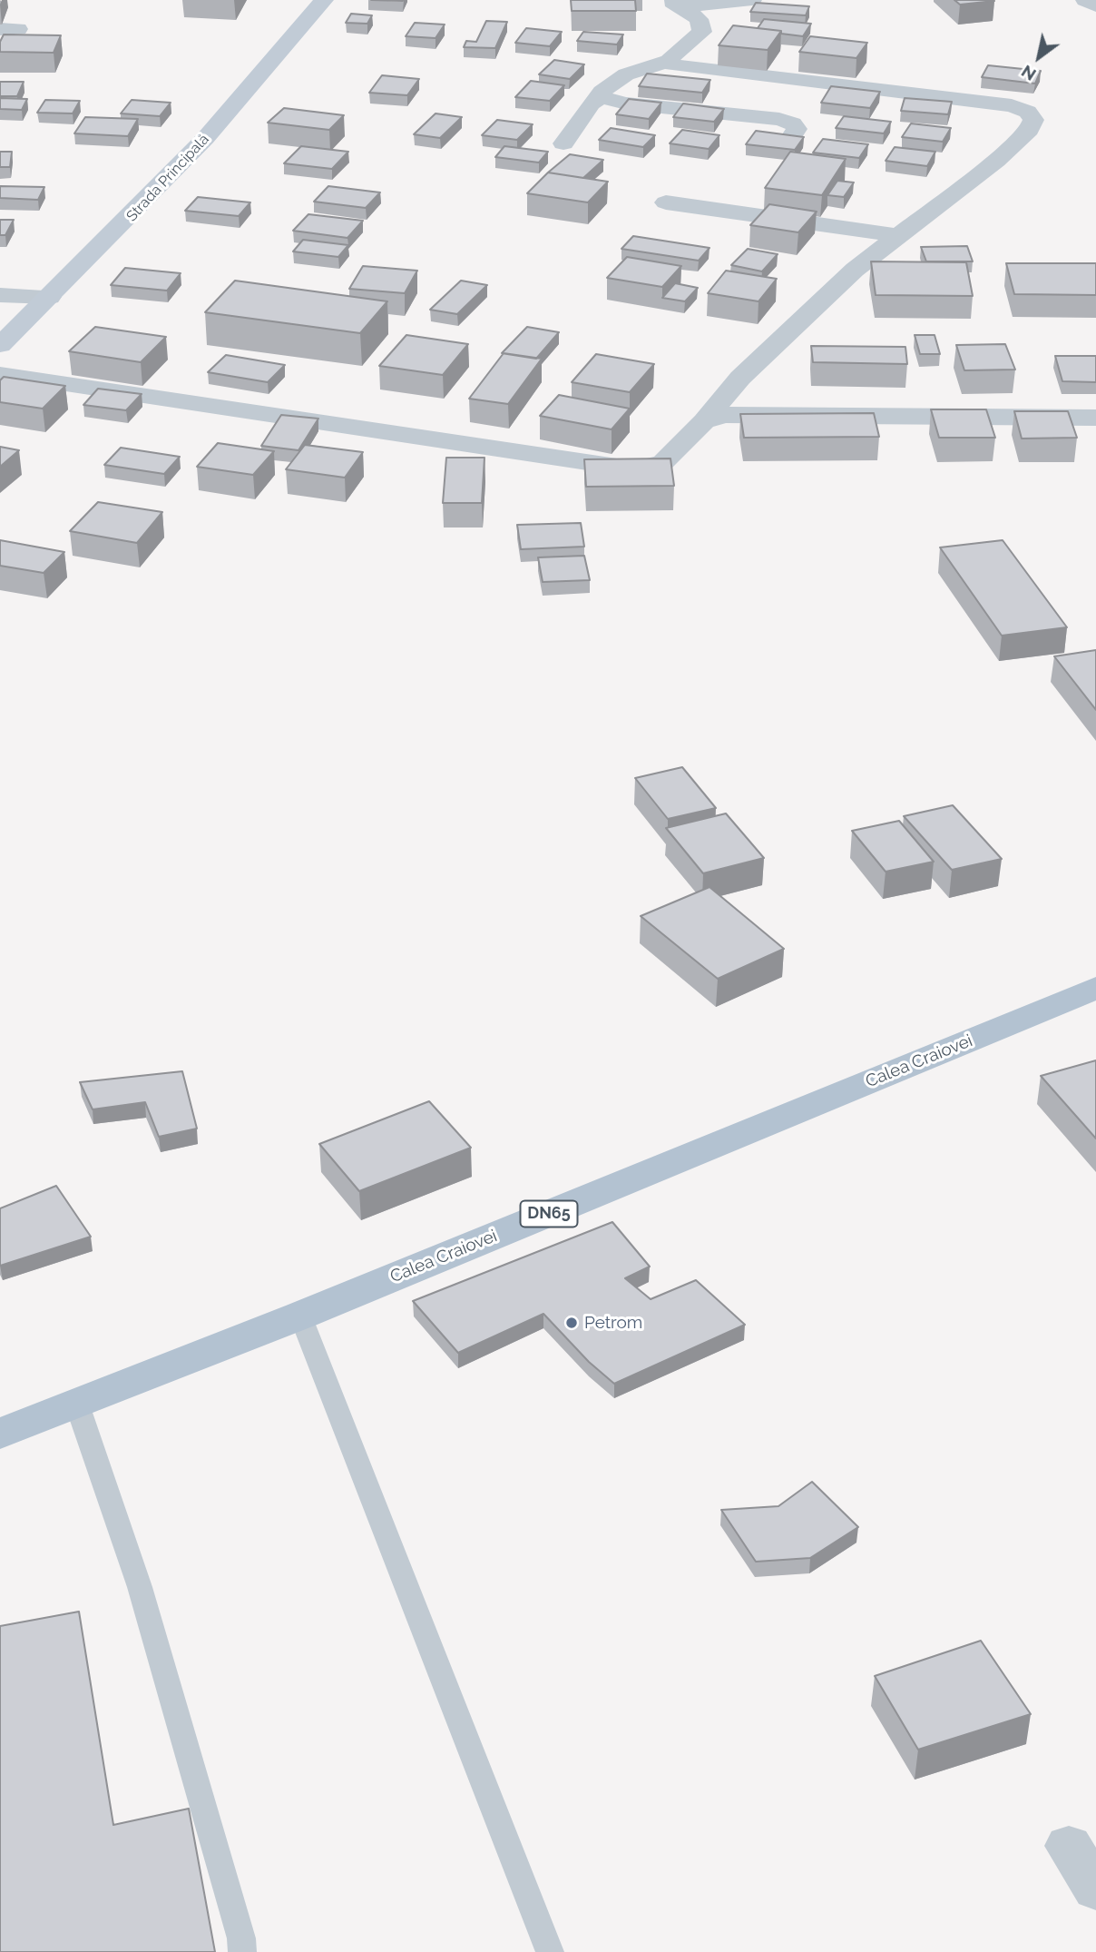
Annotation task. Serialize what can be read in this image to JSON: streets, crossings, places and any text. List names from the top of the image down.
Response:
{
  "streets": {
    "main road": ["Strada Principală", "Calea Craiovei", "DN65"]
  },
  "places": ["Petrom"],
  "north": "bottom left"
}
